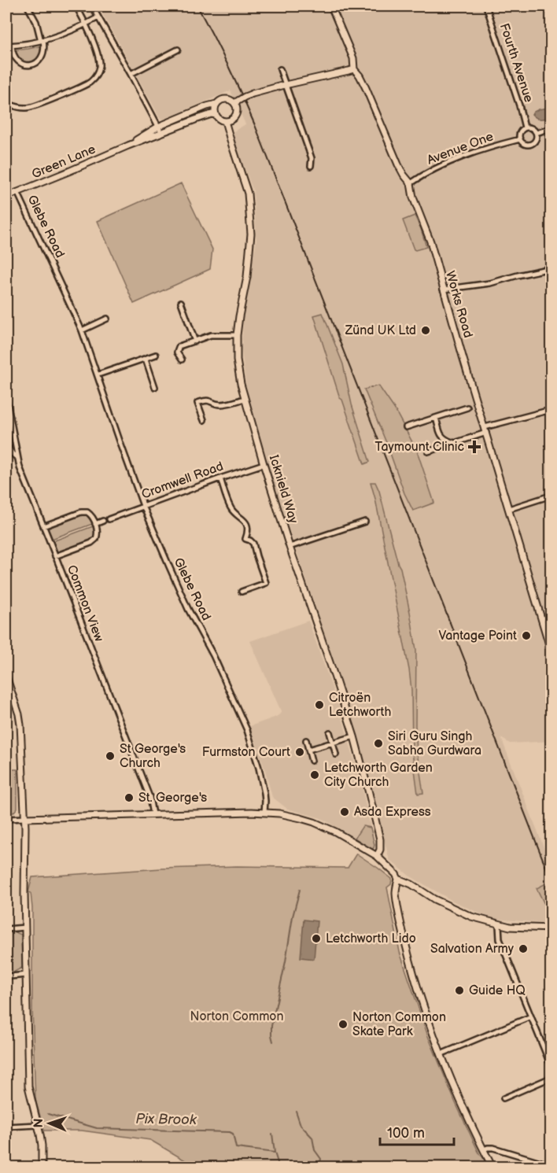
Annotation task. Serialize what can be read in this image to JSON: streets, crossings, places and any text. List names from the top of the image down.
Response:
{
  "streets": {
    "street": [
      "Fourth Avenue",
      "Avenue One",
      "Green Lane",
      "Glebe Road",
      "Works Road",
      "Cromwell Road",
      "Icknield Way",
      "Common View"
    ]
  },
  "crossings": [
    ["Fourth Avenue", "Avenue One"],
    ["Avenue One", "Works Road"],
    ["Green Lane", "Glebe Road"],
    ["Green Lane", "Works Road"],
    ["Green Lane", "Icknield Way"],
    ["Glebe Road", "Cromwell Road"],
    ["Cromwell Road", "Icknield Way"]
  ],
  "water": ["Pix Brook"],
  "parks": ["Norton Common"],
  "places": {
    "other": [
      "Zünd UK Ltd",
      "Vantage Point",
      "Citroën Letchworth",
      "Siri Guru Singh Sabha Gurdwara",
      "Furmston Court",
      "St George's Church",
      "Letchworth Garden City Church",
      "St. George's",
      "Asda Express",
      "Letchworth Lido",
      "Salvation Army",
      "Guide HQ",
      "Norton Common Skate Park"
    ],
    "health": ["Taymount Clinic"]
  },
  "scale_bar": "100 m",
  "north": "left"
}
